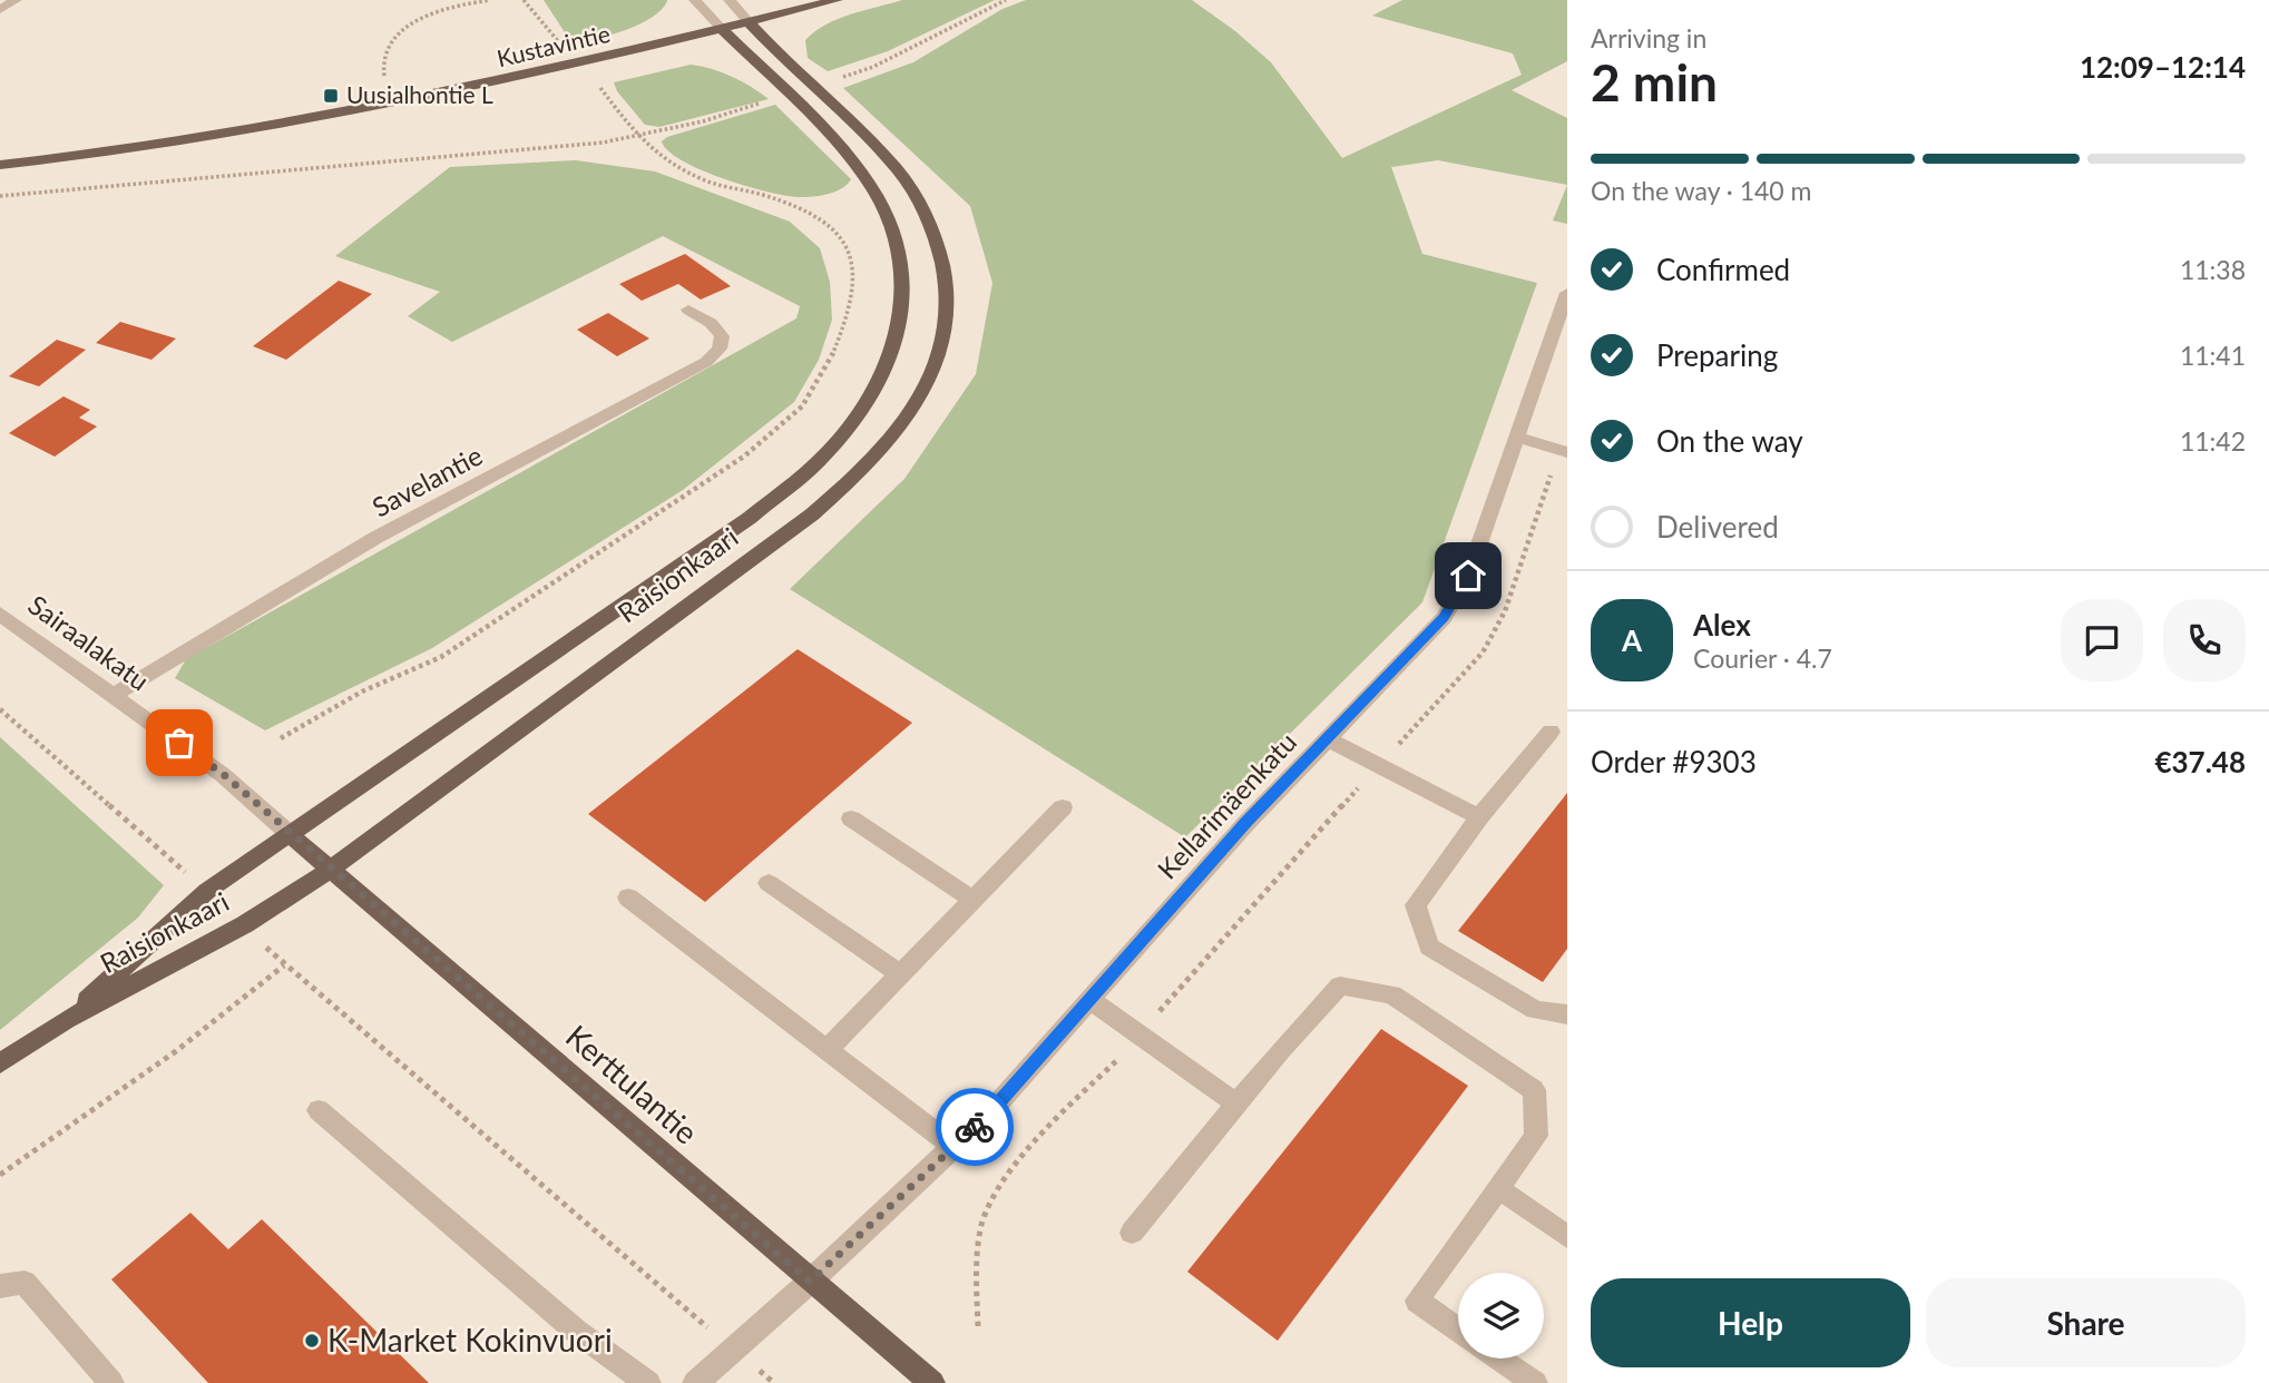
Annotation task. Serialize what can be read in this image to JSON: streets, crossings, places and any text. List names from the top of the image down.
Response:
{
  "streets": {
    "main road": ["Kustavintie", "Raisionkaari", "Kerttulantie"],
    "street": ["Savelantie", "Sairaalakatu", "Kellarimäenkatu"]
  },
  "crossings": [
    ["Kustavintie", "Raisionkaari"],
    ["Savelantie", "Sairaalakatu"],
    ["Raisionkaari", "Sairaalakatu"],
    ["Raisionkaari", "Kerttulantie"],
    ["Sairaalakatu", "Kerttulantie"],
    ["Kellarimäenkatu", "Kerttulantie"]
  ],
  "places": {
    "transit": ["Uusialhontie L"],
    "other": ["K-Market Kokinvuori"]
  },
  "page": {
    "heading": ["2 min", "Arriving in", "12:09–12:14"],
    "panel": [
      "Alex",
      "Courier · 4.7",
      "Order #9303",
      "€37.48"
    ],
    "bar": "On the way · 140 m",
    "list": [
      ["Confirmed", "11:38"],
      ["Preparing", "11:41"],
      ["On the way", "11:42"],
      "Delivered"
    ],
    "round": "A",
    "buttons": ["Help", "Share"]
  }
}
